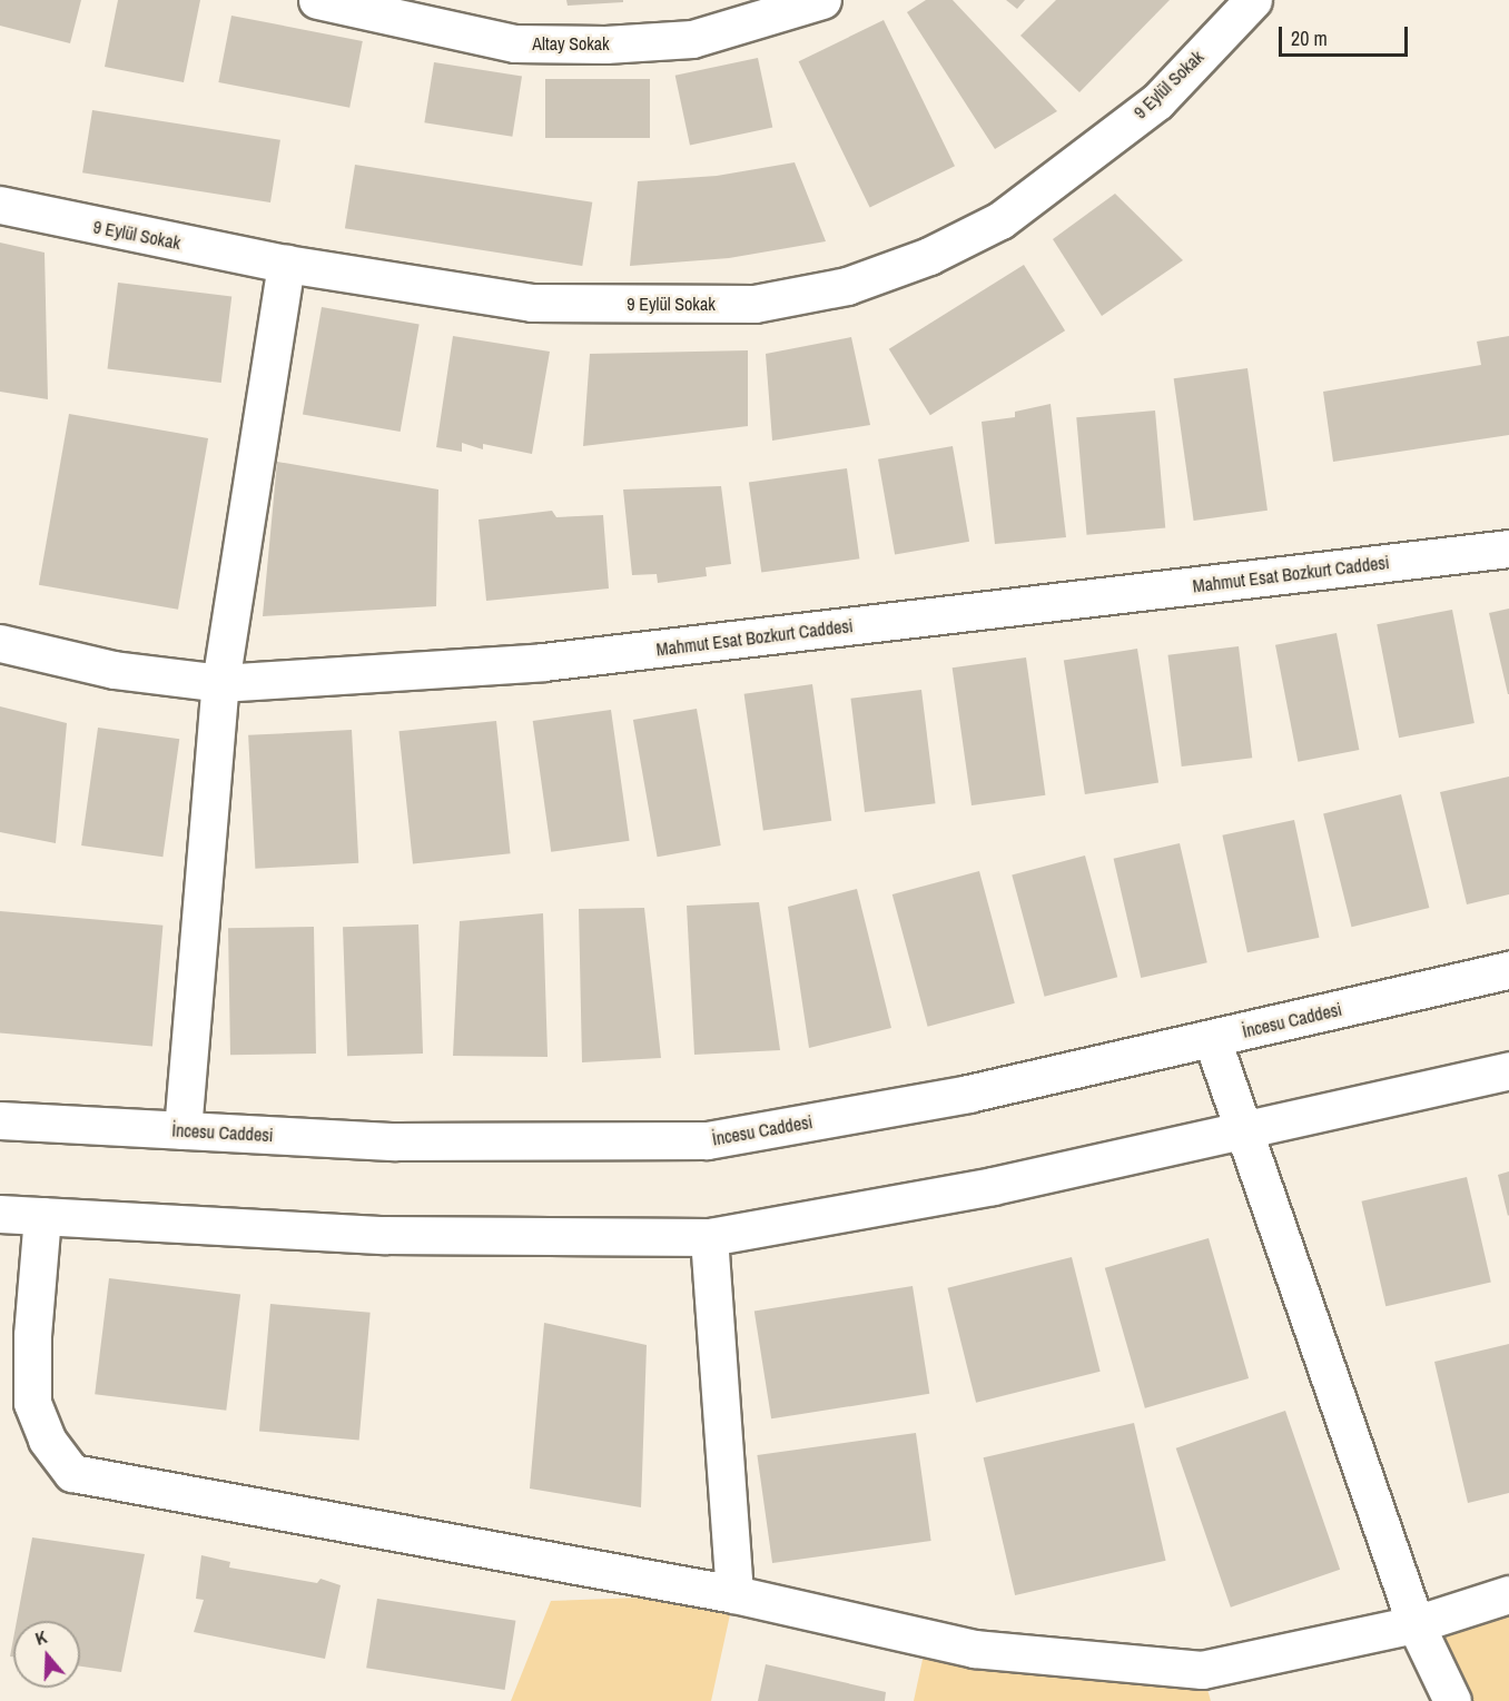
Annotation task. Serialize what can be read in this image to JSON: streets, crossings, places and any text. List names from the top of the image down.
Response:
{
  "streets": {
    "street": [
      "Altay Sokak",
      "9 Eylül Sokak",
      "Mahmut Esat Bozkurt Caddesi",
      "İncesu Caddesi"
    ]
  },
  "scale_bar": "20 m",
  "north": "top"
}
